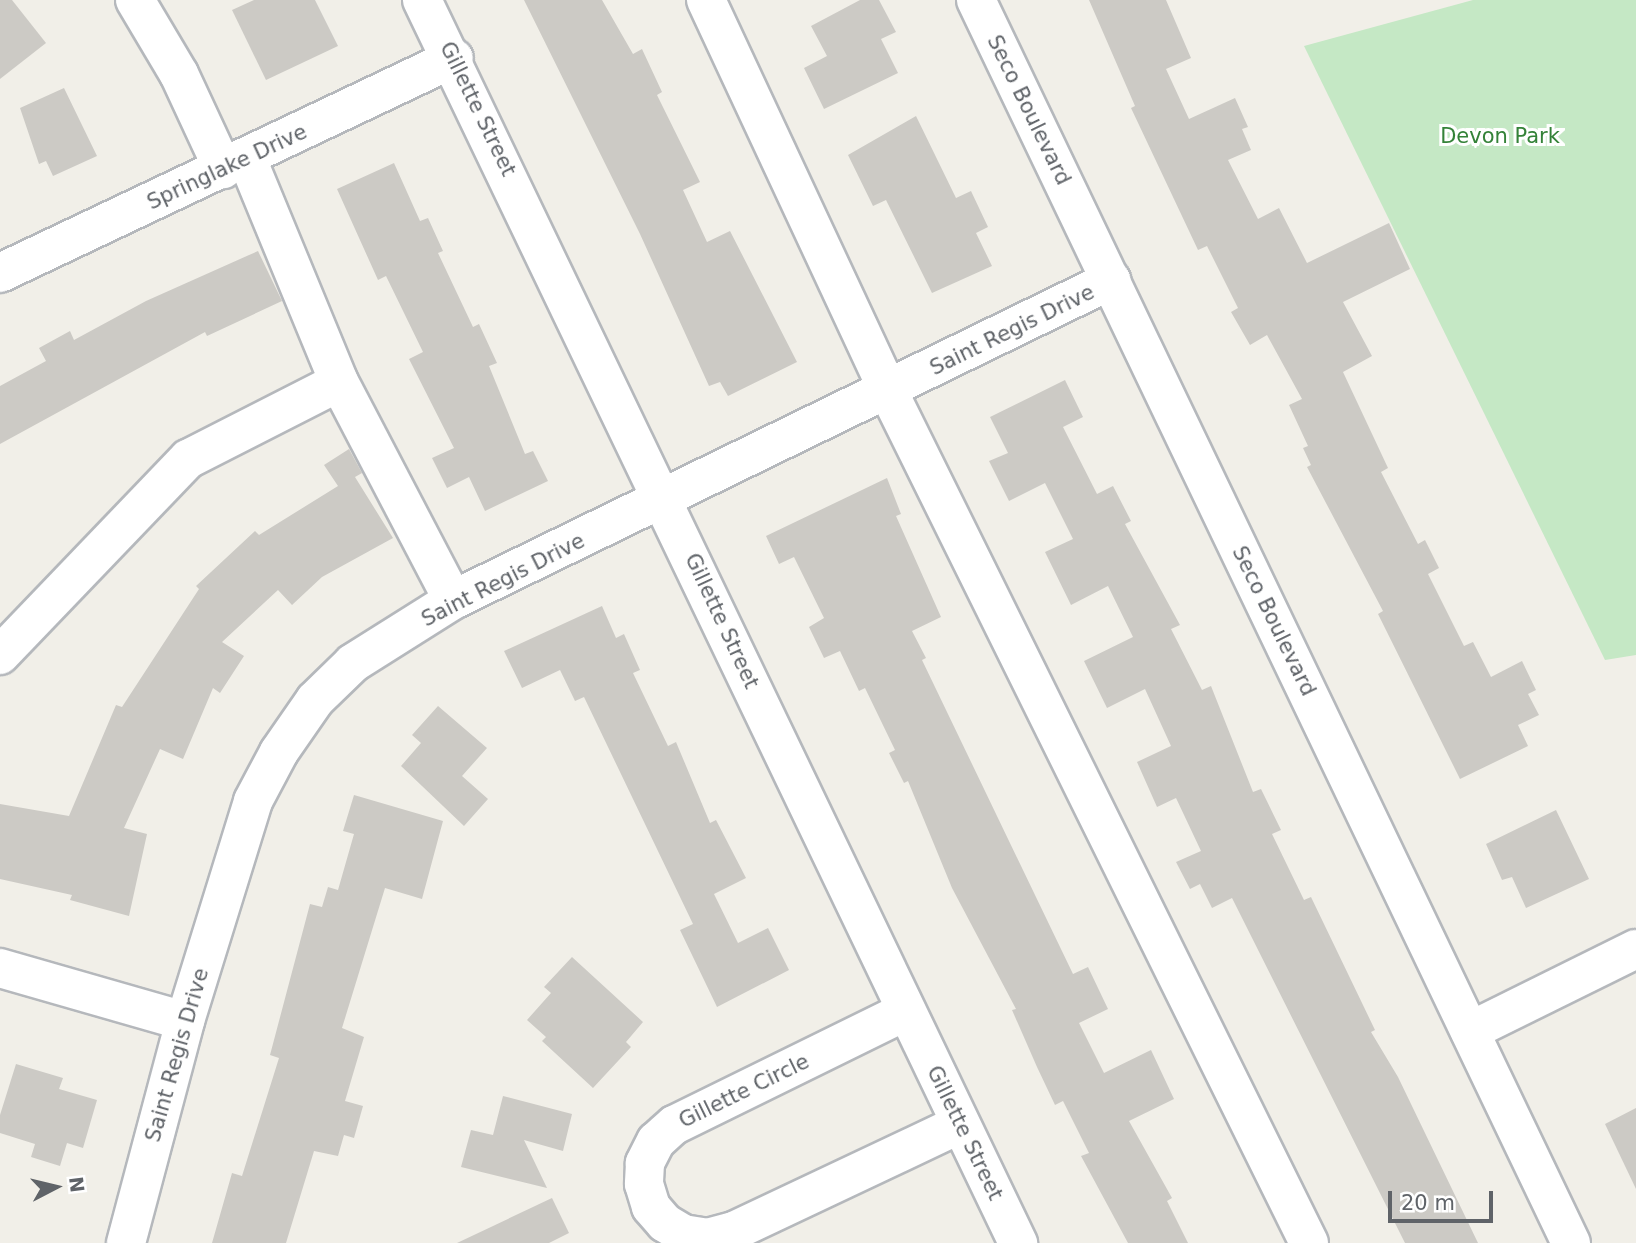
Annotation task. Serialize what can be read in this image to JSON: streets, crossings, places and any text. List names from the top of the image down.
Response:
{
  "streets": {
    "street": [
      "Gillette Street",
      "Seco Boulevard",
      "Springlake Drive",
      "Saint Regis Drive",
      "Gillette Circle"
    ]
  },
  "crossings": [
    ["Gillette Street", "Springlake Drive"],
    ["Gillette Street", "Saint Regis Drive"],
    ["Gillette Street", "Gillette Circle"],
    ["Seco Boulevard", "Saint Regis Drive"]
  ],
  "parks": ["Devon Park"],
  "scale_bar": "20 m",
  "north": "right"
}
